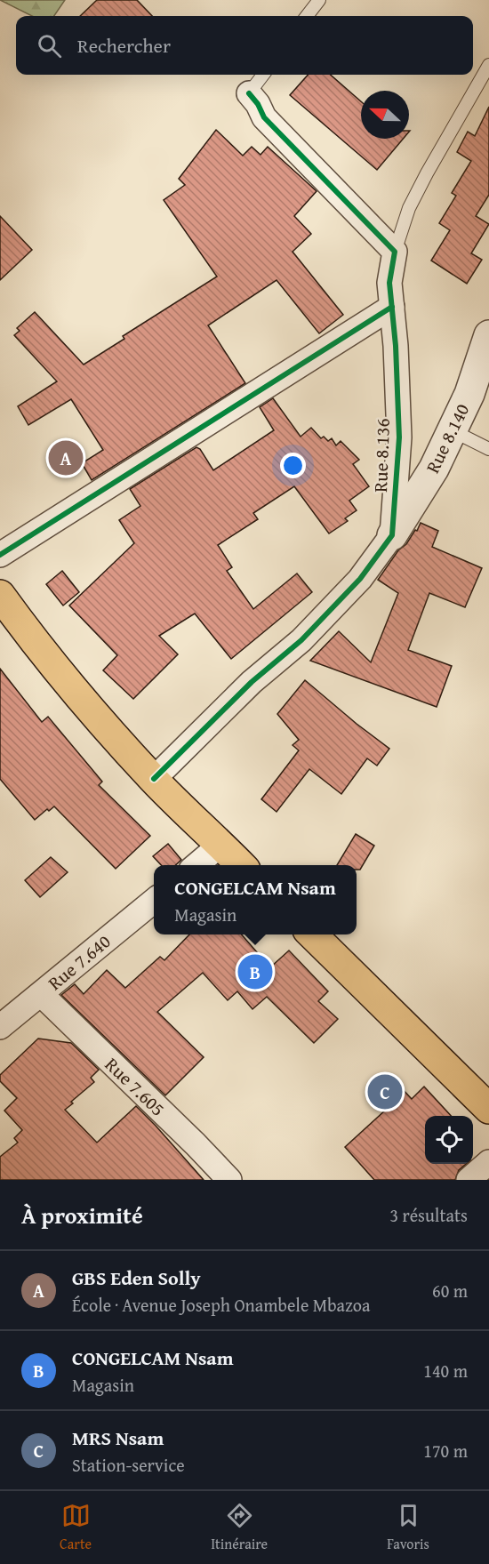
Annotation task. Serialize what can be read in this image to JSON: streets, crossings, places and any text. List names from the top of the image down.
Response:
{
  "streets": {
    "street": [
      "Rue 8.140",
      "Rue 8.136",
      "Rue 7.640",
      "Rue 7.605"
    ]
  },
  "crossings": [
    ["Rue 8.140", "Rue 8.136"],
    ["Rue 7.640", "Rue 7.605"]
  ],
  "north": "left",
  "page": {
    "search": "Rechercher",
    "pins": ["A", "B", "C"],
    "popup": ["CONGELCAM Nsam", "Magasin"],
    "heading": ["À proximité", "3 résultats"],
    "list": [
      {
        "mark": "A",
        "name": "GBS Eden Solly",
        "note": "École · Avenue Joseph Onambele Mbazoa",
        "value": "60 m"
      },
      {
        "mark": "B",
        "name": "CONGELCAM Nsam",
        "note": "Magasin",
        "value": "140 m"
      },
      {
        "mark": "C",
        "name": "MRS Nsam",
        "note": "Station-service",
        "value": "170 m"
      }
    ],
    "nav": ["Carte", "Itinéraire", "Favoris"]
  }
}
